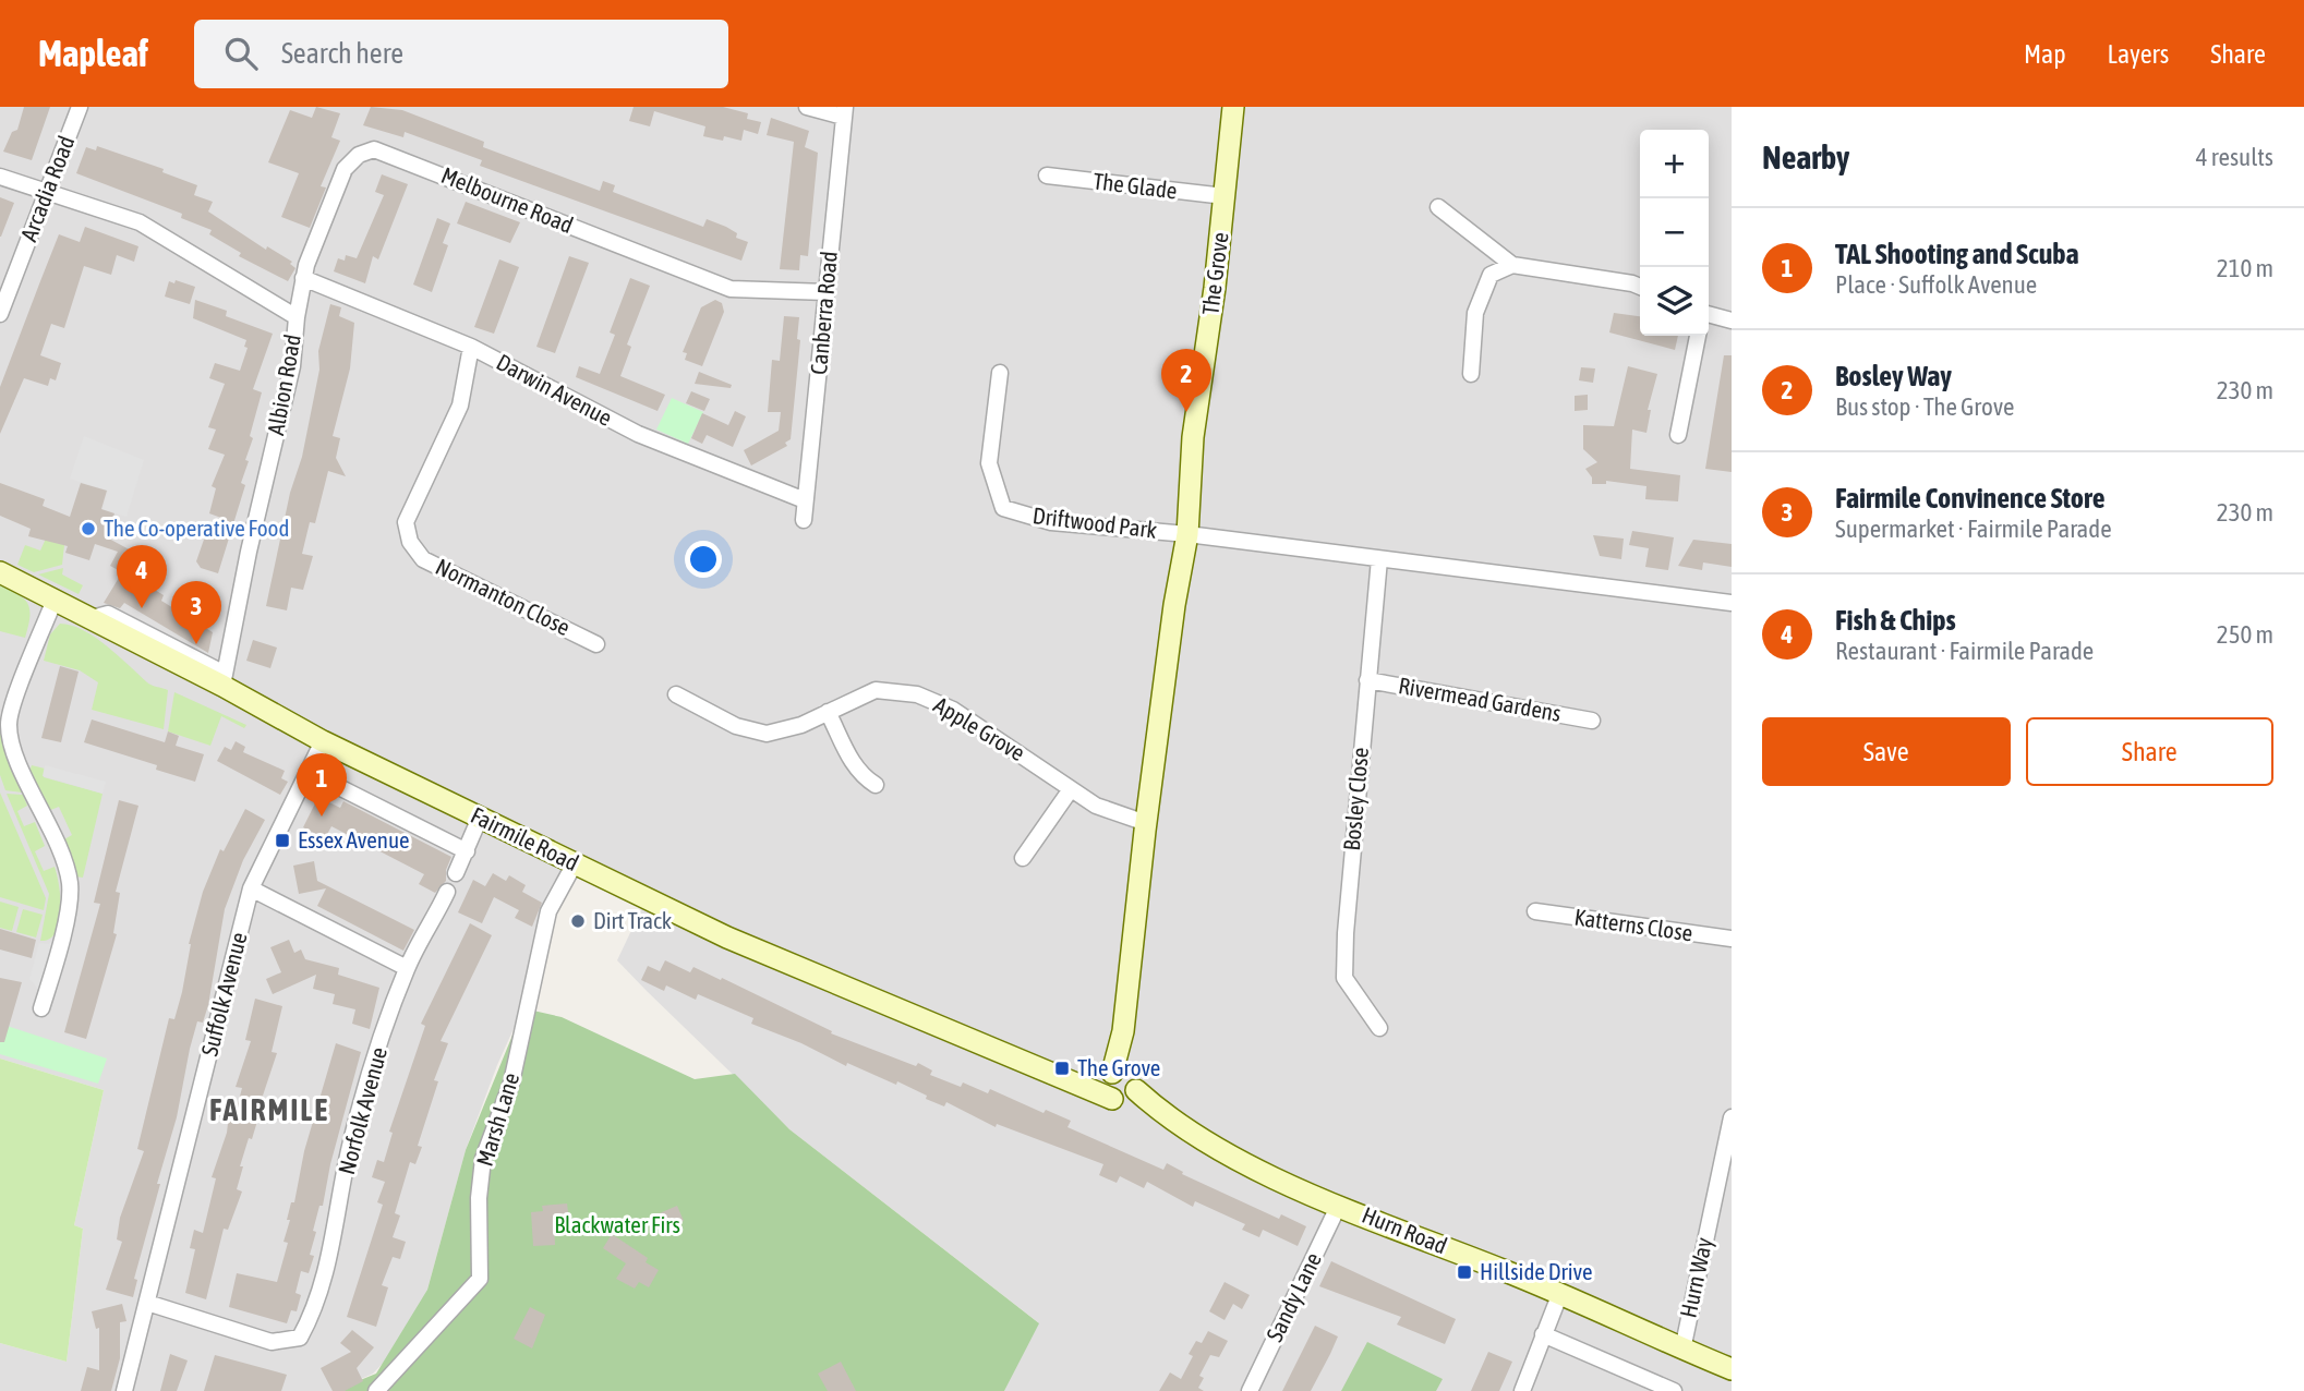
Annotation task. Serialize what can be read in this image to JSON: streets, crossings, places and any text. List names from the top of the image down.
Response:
{
  "streets": {
    "main road": ["The Grove", "Fairmile Road", "Hurn Road"],
    "street": [
      "The Glade",
      "Arcadia Road",
      "Melbourne Road",
      "Canberra Road",
      "Albion Road",
      "Darwin Avenue",
      "Driftwood Park",
      "Normanton Close",
      "Rivermead Gardens",
      "Apple Grove",
      "Bosley Close",
      "Katterns Close",
      "Suffolk Avenue",
      "Norfolk Avenue",
      "Marsh Lane",
      "Hurn Way",
      "Sandy Lane"
    ]
  },
  "crossings": [
    ["The Glade", "The Grove"],
    ["Arcadia Road", "Albion Road"],
    ["Melbourne Road", "Canberra Road"],
    ["Melbourne Road", "Albion Road"],
    ["Melbourne Road", "Darwin Avenue"],
    ["The Grove", "Driftwood Park"],
    ["The Grove", "Apple Grove"],
    ["The Grove", "Fairmile Road"],
    ["The Grove", "Hurn Road"],
    ["Canberra Road", "Darwin Avenue"],
    ["Albion Road", "Fairmile Road"],
    ["Darwin Avenue", "Normanton Close"],
    ["Rivermead Gardens", "Bosley Close"],
    ["Fairmile Road", "Suffolk Avenue"],
    ["Fairmile Road", "Marsh Lane"],
    ["Fairmile Road", "Hurn Road"],
    ["Suffolk Avenue", "Norfolk Avenue"],
    ["Hurn Road", "Hurn Way"],
    ["Hurn Road", "Sandy Lane"]
  ],
  "districts": ["FAIRMILE"],
  "parks": ["Blackwater Firs"],
  "places": {
    "other": ["The Co-operative Food", "Dirt Track"],
    "transit": ["Essex Avenue", "The Grove", "Hillside Drive"]
  },
  "page": {
    "header": "Mapleaf",
    "search": "Search here",
    "nav": ["Map", "Layers", "Share"],
    "heading": ["Nearby", "4 results"],
    "map_buttons": ["+", "−"],
    "list": [
      {
        "mark": "1",
        "name": "TAL Shooting and Scuba",
        "note": "Place · Suffolk Avenue",
        "value": "210 m"
      },
      {
        "mark": "2",
        "name": "Bosley Way",
        "note": "Bus stop · The Grove",
        "value": "230 m"
      },
      {
        "mark": "3",
        "name": "Fairmile Convinence Store",
        "note": "Supermarket · Fairmile Parade",
        "value": "230 m"
      },
      {
        "mark": "4",
        "name": "Fish & Chips",
        "note": "Restaurant · Fairmile Parade",
        "value": "250 m"
      }
    ],
    "pins": [
      "2",
      "4",
      "3",
      "1"
    ],
    "buttons": ["Save", "Share"]
  }
}
